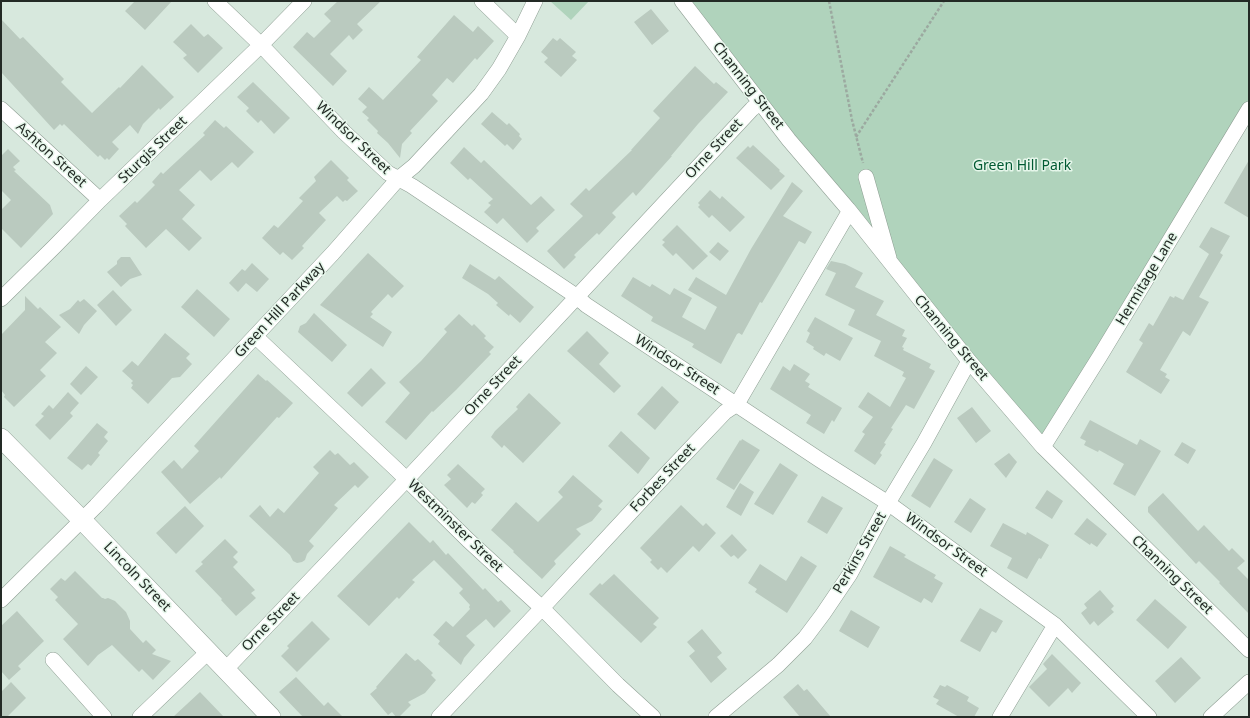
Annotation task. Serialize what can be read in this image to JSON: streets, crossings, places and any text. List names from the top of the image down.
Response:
{
  "streets": {
    "main road": ["Lincoln Street"],
    "street": [
      "Channing Street",
      "Windsor Street",
      "Orne Street",
      "Sturgis Street",
      "Ashton Street",
      "Hermitage Lane",
      "Green Hill Parkway",
      "Forbes Street",
      "Westminster Street",
      "Perkins Street"
    ]
  },
  "crossings": [
    ["Channing Street", "Orne Street"],
    ["Channing Street", "Hermitage Lane"],
    ["Channing Street", "Forbes Street"],
    ["Channing Street", "Perkins Street"],
    ["Windsor Street", "Orne Street"],
    ["Windsor Street", "Sturgis Street"],
    ["Windsor Street", "Green Hill Parkway"],
    ["Windsor Street", "Forbes Street"],
    ["Windsor Street", "Perkins Street"],
    ["Orne Street", "Westminster Street"],
    ["Orne Street", "Lincoln Street"],
    ["Sturgis Street", "Ashton Street"],
    ["Green Hill Parkway", "Westminster Street"],
    ["Green Hill Parkway", "Lincoln Street"],
    ["Forbes Street", "Westminster Street"]
  ],
  "parks": ["Green Hill Park"]
}
